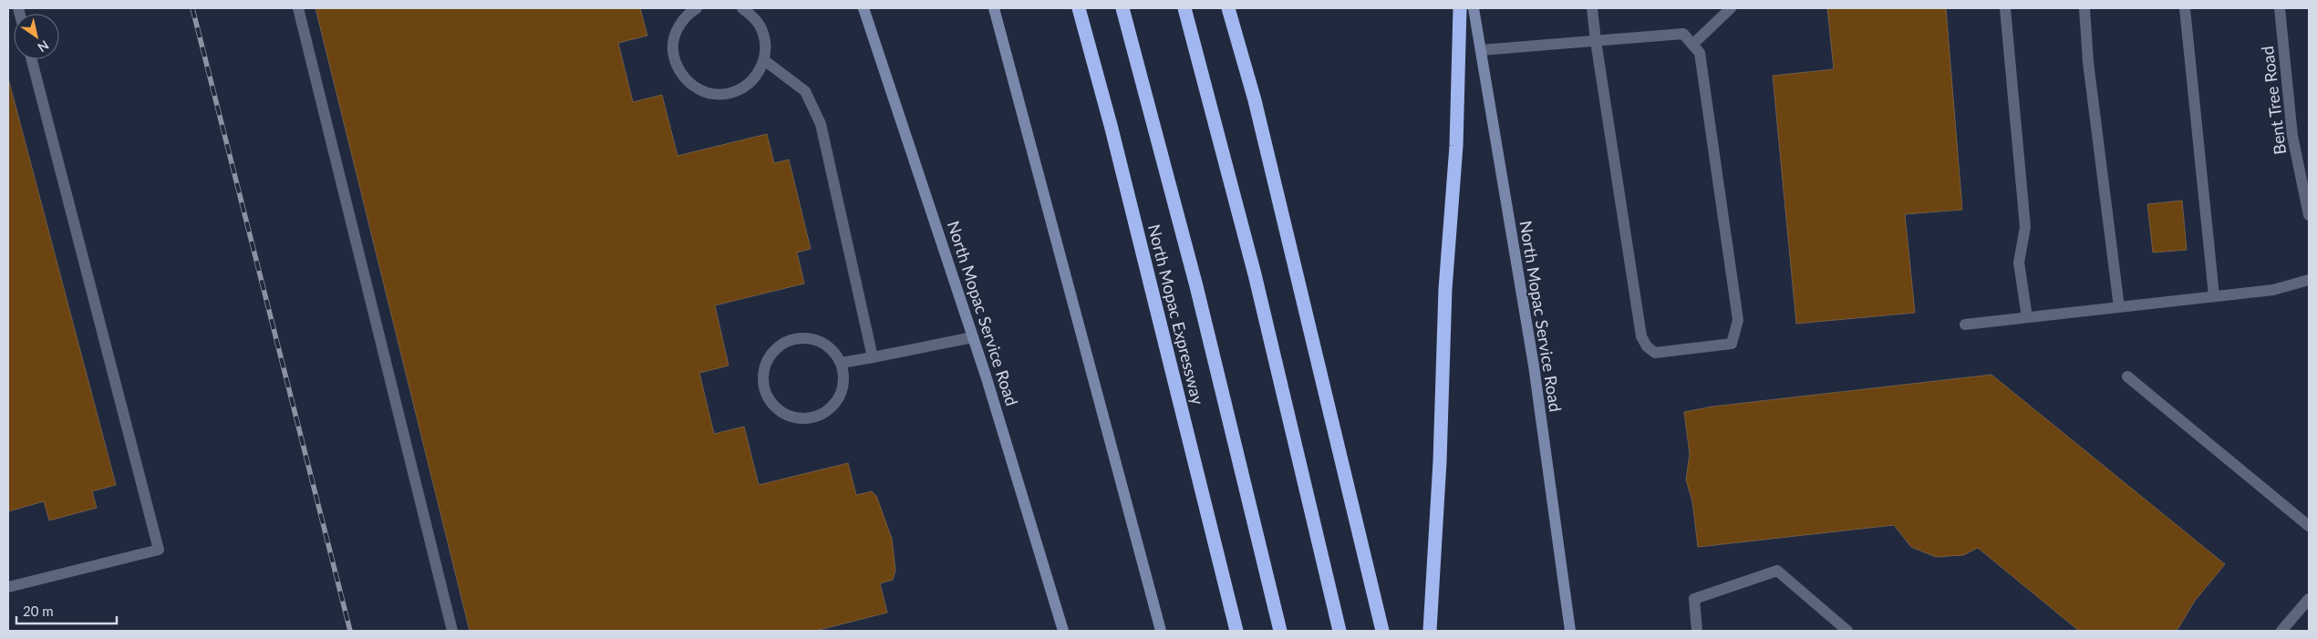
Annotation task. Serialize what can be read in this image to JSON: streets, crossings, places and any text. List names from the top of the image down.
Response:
{
  "streets": {
    "highway": ["North Mopac Expressway"],
    "main road": ["North Mopac Service Road"],
    "street": ["Bent Tree Road"]
  },
  "scale_bar": "20 m",
  "north": "bottom right"
}
